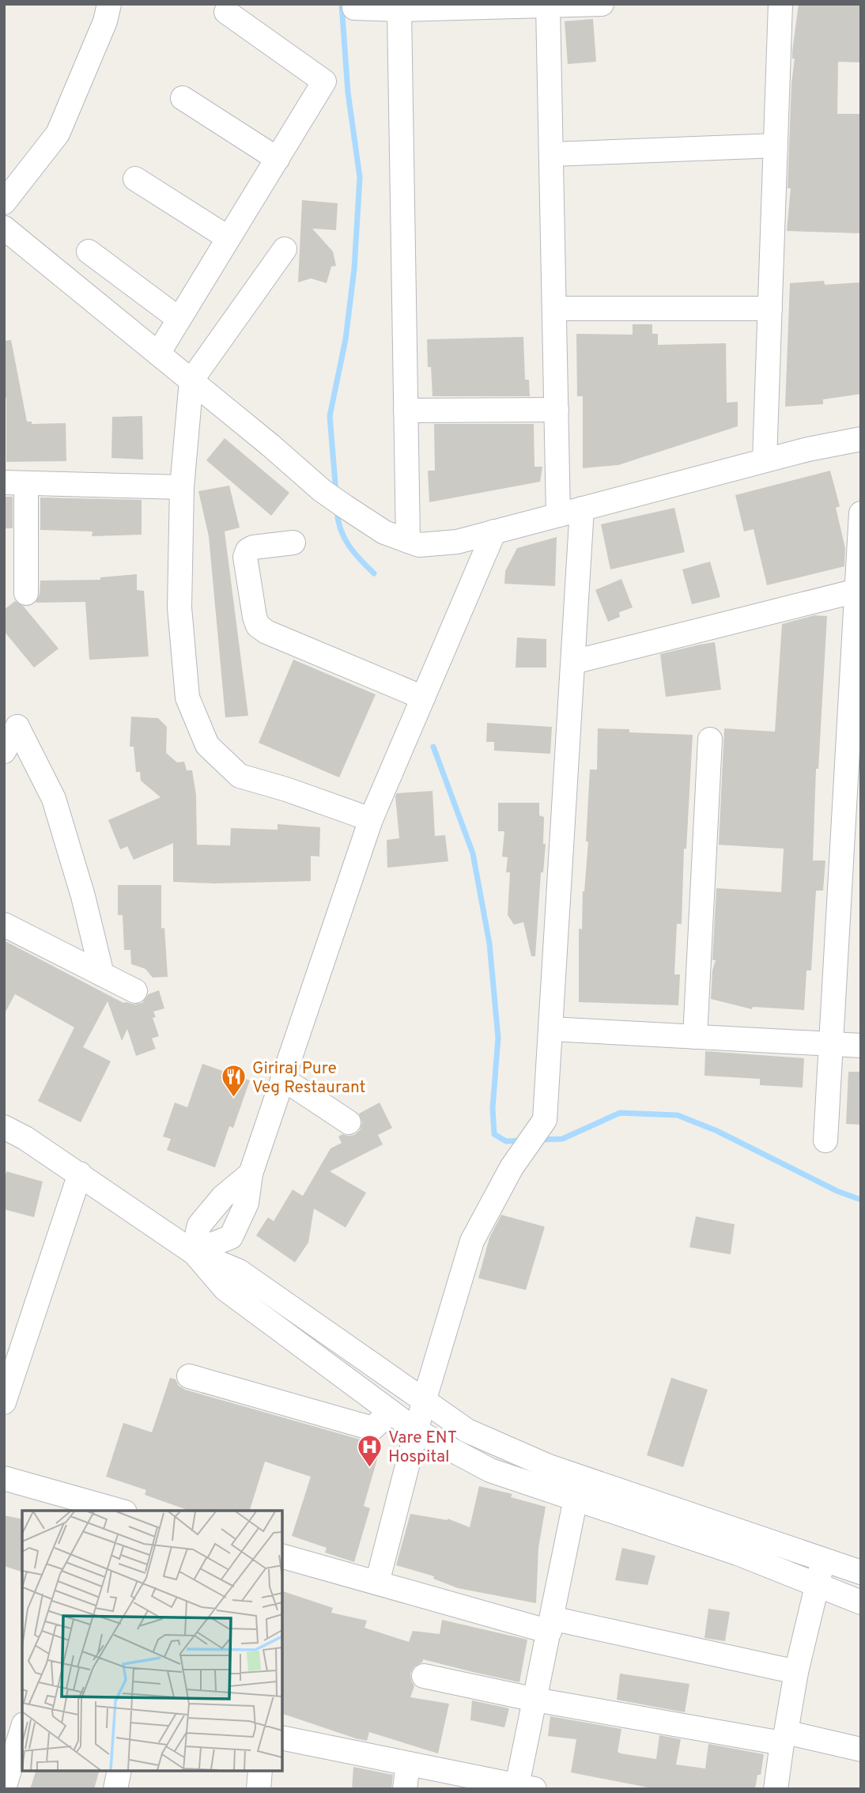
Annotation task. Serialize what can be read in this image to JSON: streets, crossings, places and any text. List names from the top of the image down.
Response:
{
  "places": {
    "restaurant": ["Giriraj Pure Veg Restaurant"],
    "hospital": ["Vare ENT Hospital"]
  }
}
